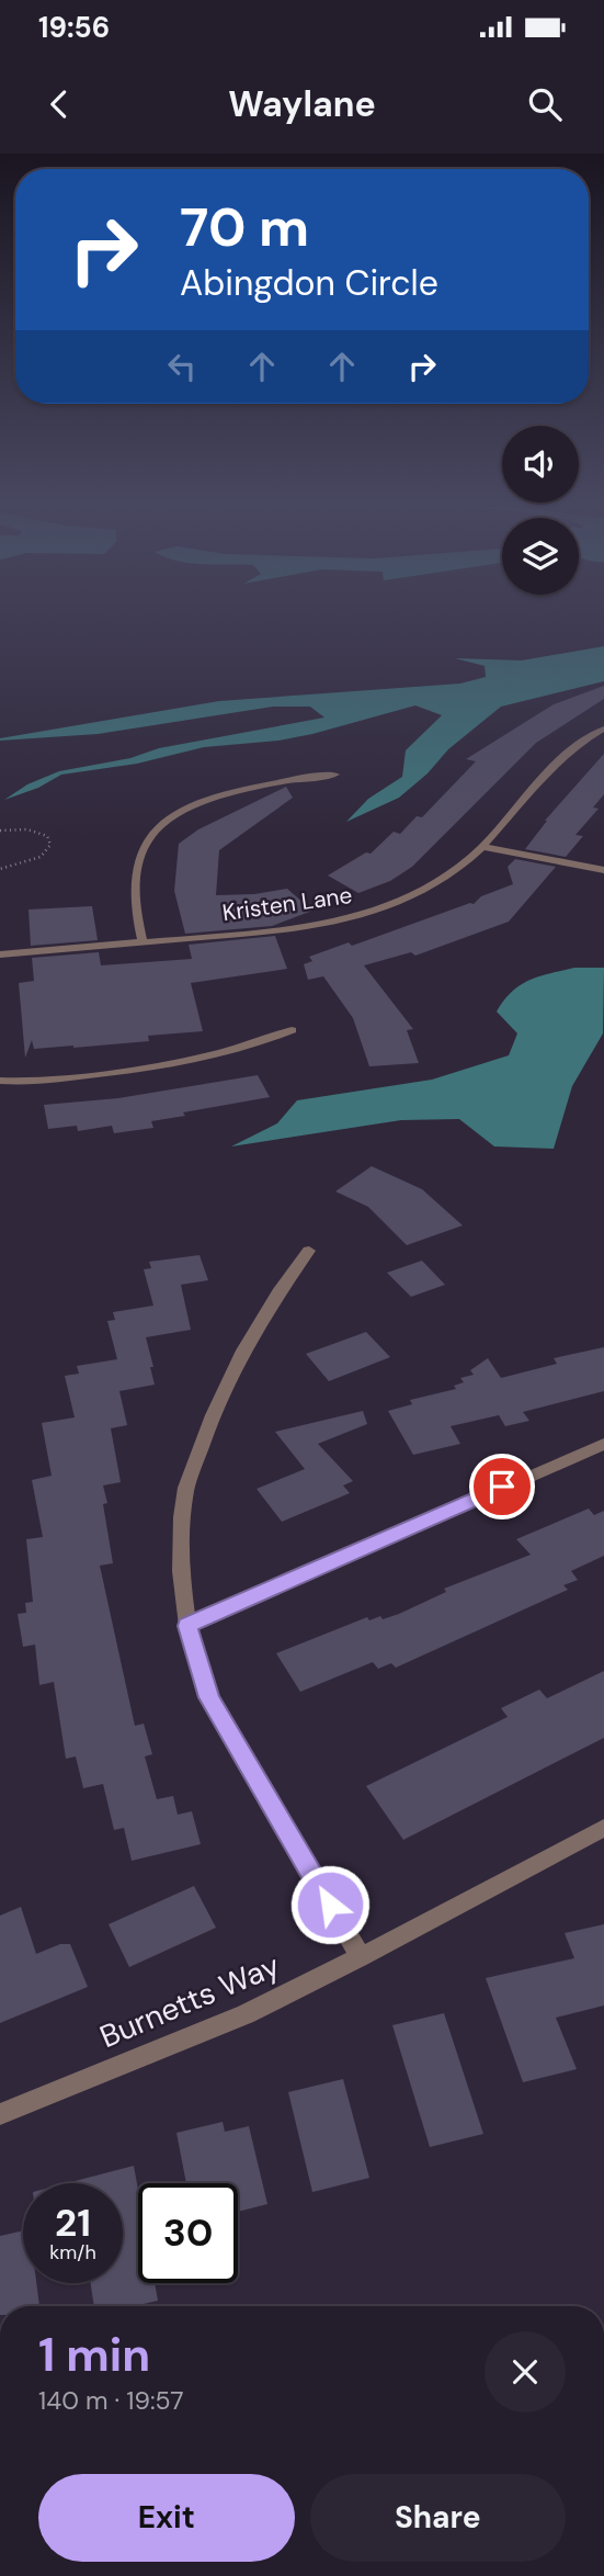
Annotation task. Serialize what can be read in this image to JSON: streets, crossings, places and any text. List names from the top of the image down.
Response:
{
  "streets": {
    "street": ["Kristen Lane", "Burnetts Way"]
  },
  "page": {
    "status": "19:56",
    "header": "Waylane",
    "turn": ["70 m", "Abingdon Circle"],
    "speed": "21 km/h",
    "limit": "30",
    "heading": ["1 min", "140 m · 19:57"],
    "buttons": ["Exit", "Share"]
  }
}
